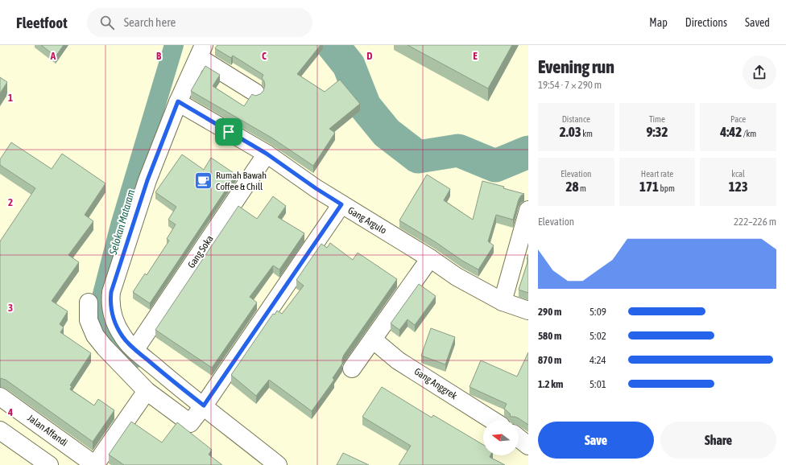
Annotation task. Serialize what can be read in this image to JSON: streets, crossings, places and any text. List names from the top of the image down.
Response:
{
  "streets": {
    "street": [
      "Gang Argulo",
      "Gang Soka",
      "Gang Anggrek",
      "Jalan Affandi"
    ]
  },
  "crossings": [
    ["Gang Argulo", "Gang Soka"]
  ],
  "water": ["Selokan Mataram"],
  "places": {
    "cafe": ["Rumah Bawah Coffee & Chill"]
  },
  "north": "left",
  "page": {
    "header": "Fleetfoot",
    "search": "Search here",
    "nav": ["Map", "Directions", "Saved"],
    "heading": ["Evening run", "19:54 · 7 × 290 m"],
    "stats": [
      ["Distance", "2.03 km"],
      ["Time", "9:32"],
      ["Pace", "4:42 /km"],
      ["Elevation", "28 m"],
      ["Heart rate", "171 bpm"],
      ["kcal", "123"]
    ],
    "chart": ["Elevation", "222–226 m"],
    "list": [
      {
        "name": "290 m",
        "note": "5:09"
      },
      {
        "name": "580 m",
        "note": "5:02"
      },
      {
        "name": "870 m",
        "note": "4:24"
      },
      {
        "name": "1.2 km",
        "note": "5:01"
      }
    ],
    "buttons": ["Save", "Share"]
  },
  "grid": {
    "columns": [
      "A",
      "B",
      "C",
      "D",
      "E"
    ],
    "rows": [
      "1",
      "2",
      "3",
      "4"
    ]
  }
}
